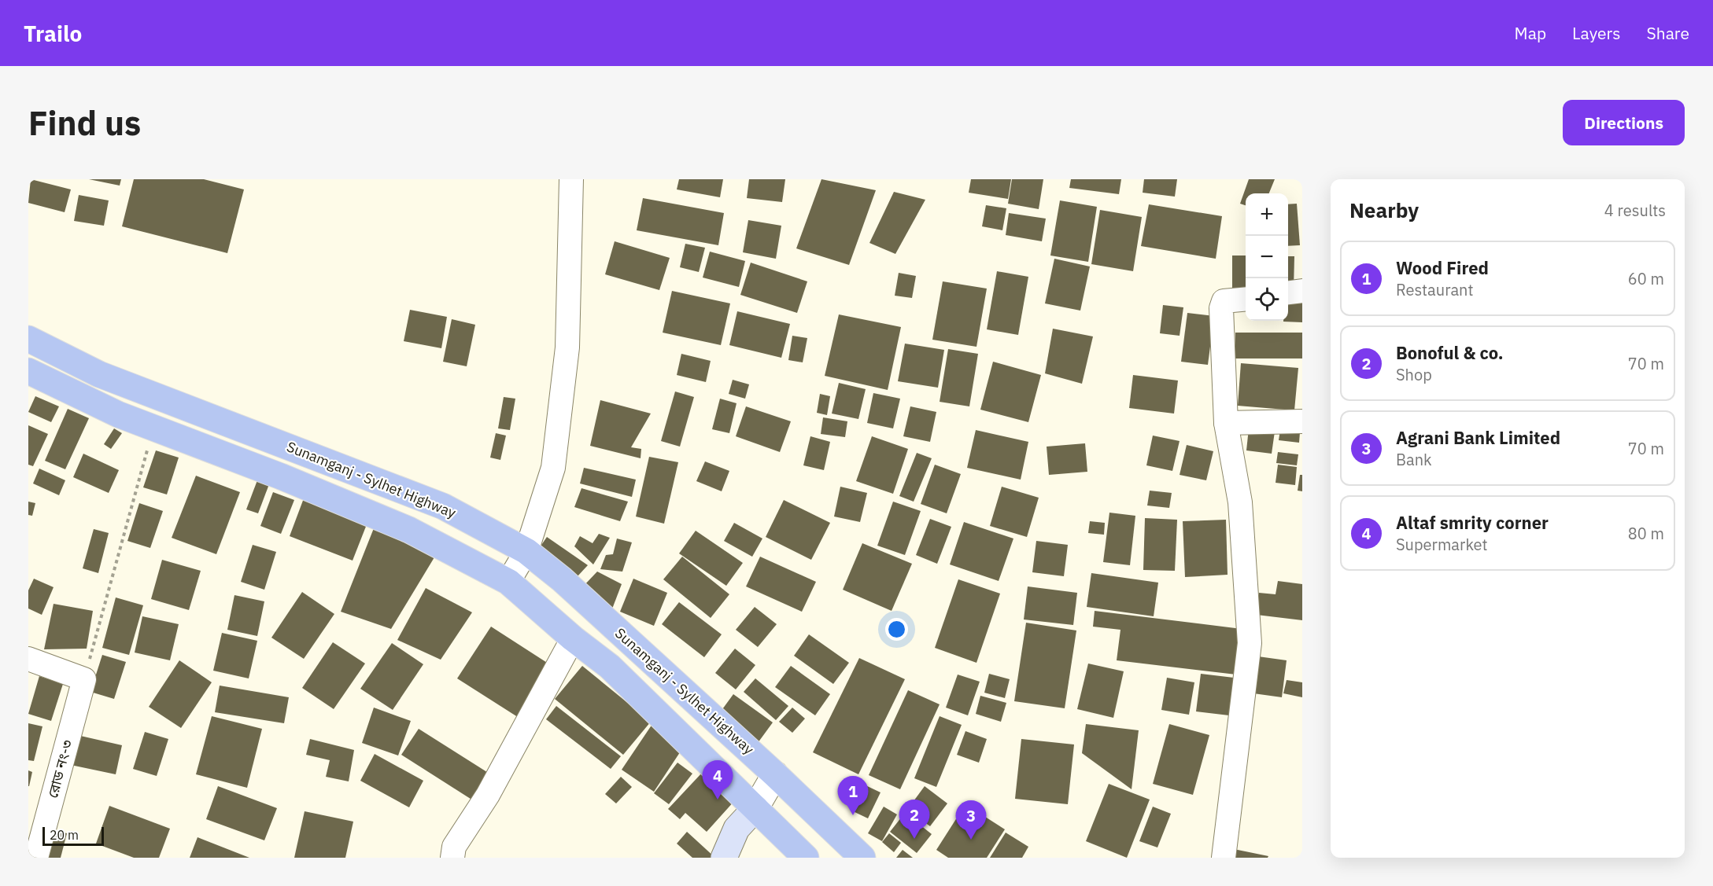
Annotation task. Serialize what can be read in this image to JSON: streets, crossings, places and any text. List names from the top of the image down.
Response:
{
  "streets": {
    "main road": ["Sunamganj - Sylhet Highway"],
    "street": ["রোড নং-৩"]
  },
  "scale_bar": "20 m",
  "page": {
    "header": "Trailo",
    "nav": ["Map", "Layers", "Share"],
    "buttons": "Directions",
    "title": "Find us",
    "heading": ["Nearby", "4 results"],
    "map_buttons": ["+", "−"],
    "list": [
      {
        "mark": "1",
        "name": "Wood Fired",
        "note": "Restaurant",
        "value": "60 m"
      },
      {
        "mark": "2",
        "name": "Bonoful & co.",
        "note": "Shop",
        "value": "70 m"
      },
      {
        "mark": "3",
        "name": "Agrani Bank Limited",
        "note": "Bank",
        "value": "70 m"
      },
      {
        "mark": "4",
        "name": "Altaf smrity corner",
        "note": "Supermarket",
        "value": "80 m"
      }
    ],
    "pins": [
      "4",
      "1",
      "2",
      "3"
    ],
    "scale": "20 m"
  }
}
